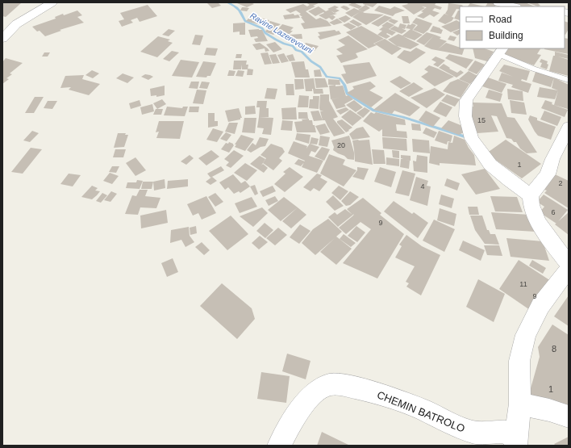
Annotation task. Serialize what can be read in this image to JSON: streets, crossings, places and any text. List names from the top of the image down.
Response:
{
  "streets": {
    "street": ["CHEMIN BATROLO"]
  },
  "water": ["Ravine Lazerevouni"],
  "house_numbers": [
    "15",
    "20",
    "1",
    "2",
    "4",
    "6",
    "9",
    "11",
    "9",
    "8",
    "1"
  ],
  "legend": ["Road", "Building"]
}
